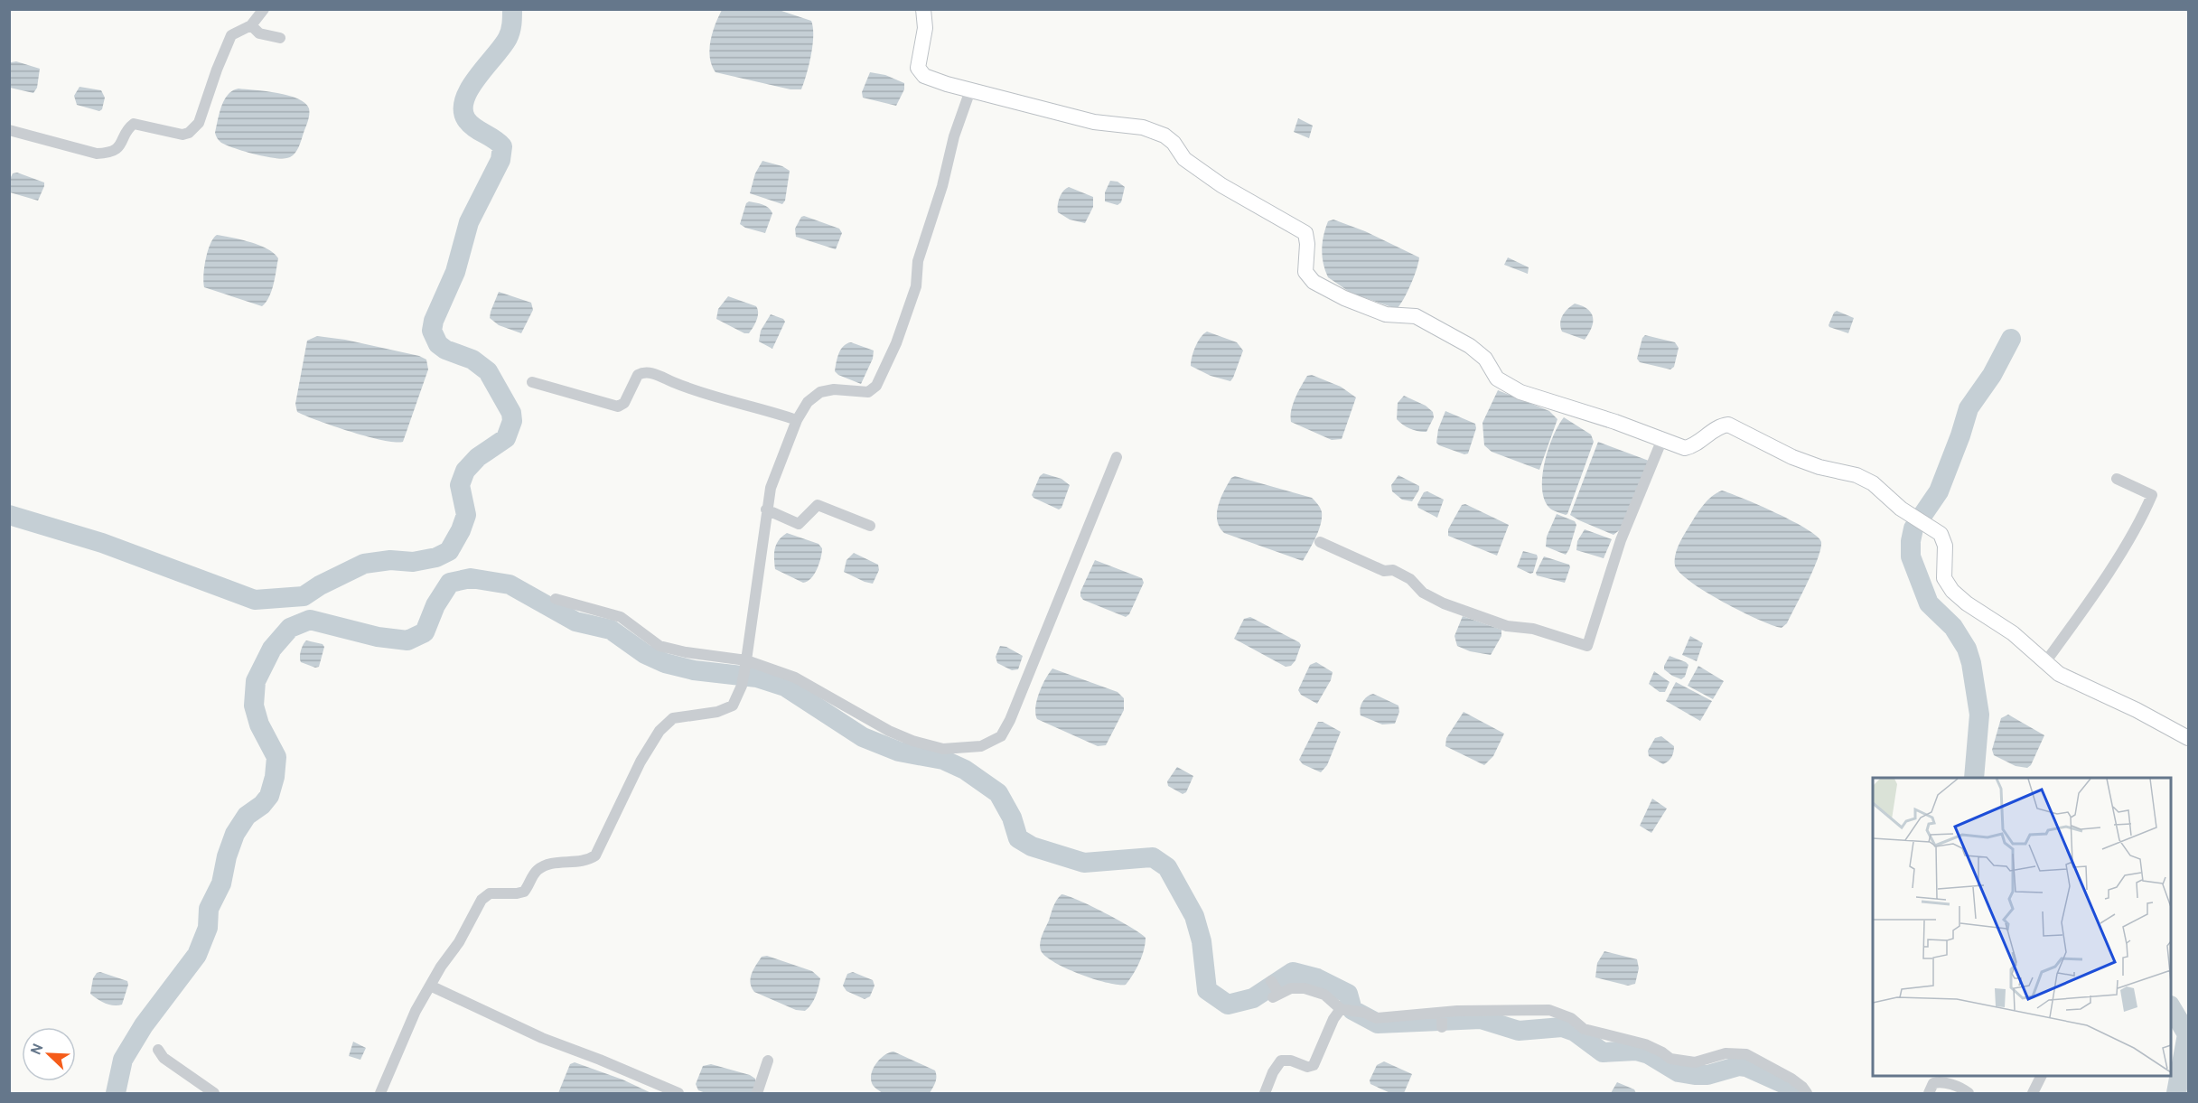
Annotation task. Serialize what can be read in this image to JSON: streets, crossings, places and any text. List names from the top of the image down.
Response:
{
  "north": "top left"
}
